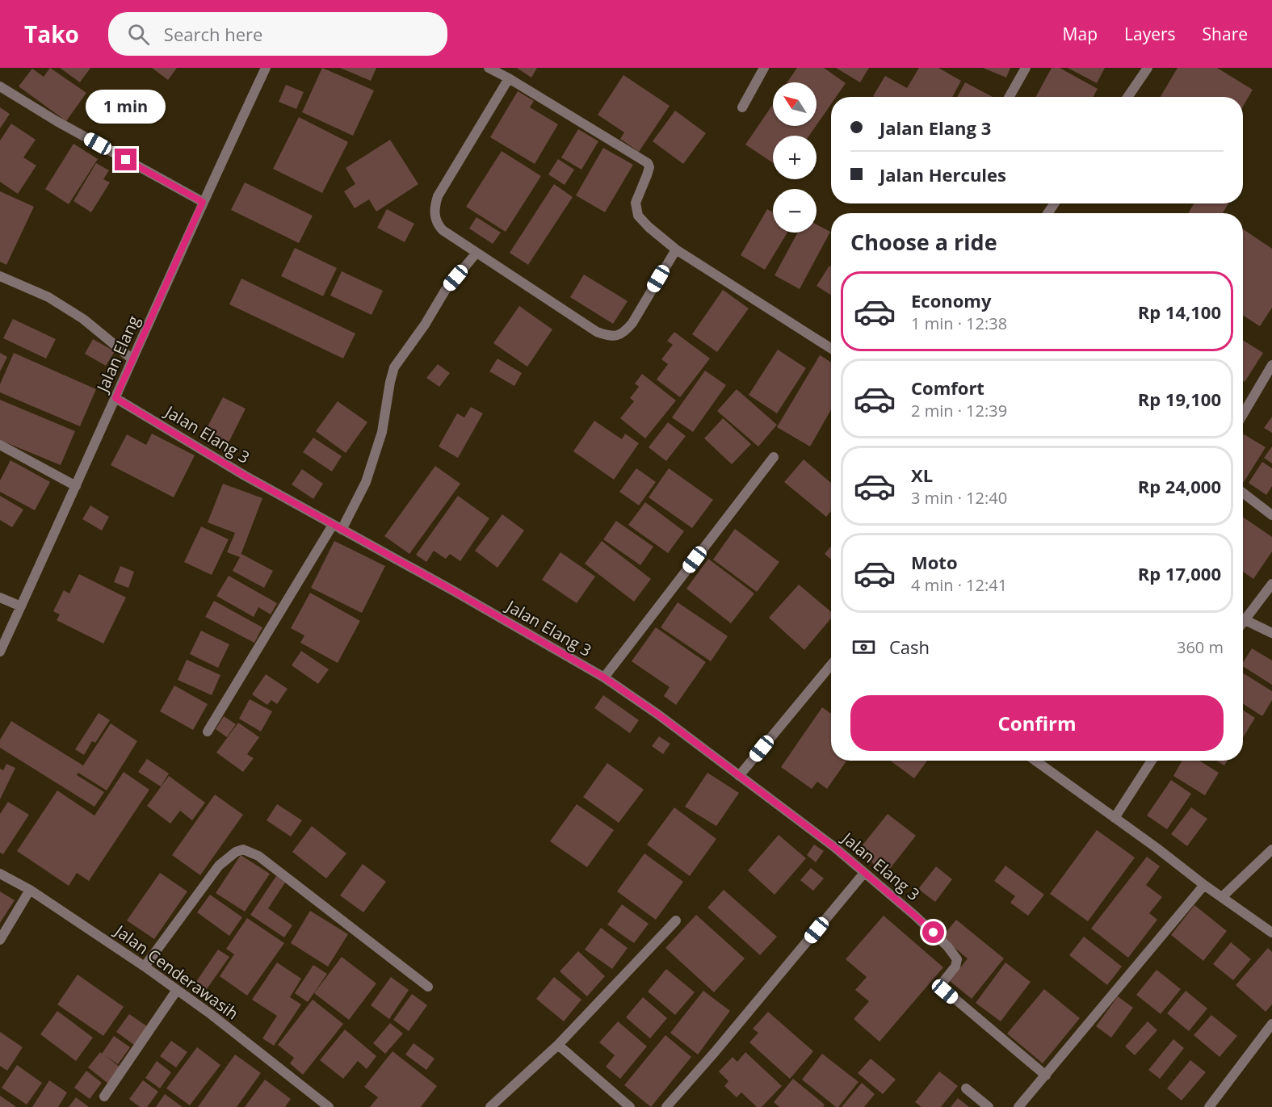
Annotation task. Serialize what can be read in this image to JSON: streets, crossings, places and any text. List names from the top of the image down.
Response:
{
  "streets": {
    "street": ["Jalan Elang", "Jalan Elang 3", "Jalan Cenderawasih"]
  },
  "crossings": [
    ["Jalan Elang", "Jalan Elang 3"]
  ],
  "north": "top left",
  "page": {
    "header": "Tako",
    "search": "Search here",
    "nav": ["Map", "Layers", "Share"],
    "map_buttons": ["+", "−"],
    "bubble": "1 min",
    "banner": ["Jalan Elang 3", "Jalan Hercules"],
    "heading": "Choose a ride",
    "list": [
      {
        "name": "Economy",
        "note": "1 min · 12:38",
        "value": "Rp 14,100"
      },
      {
        "name": "Comfort",
        "note": "2 min · 12:39",
        "value": "Rp 19,100"
      },
      {
        "name": "XL",
        "note": "3 min · 12:40",
        "value": "Rp 24,000"
      },
      {
        "name": "Moto",
        "note": "4 min · 12:41",
        "value": "Rp 17,000"
      }
    ],
    "pay": ["Cash", "360 m"],
    "buttons": "Confirm"
  }
}
